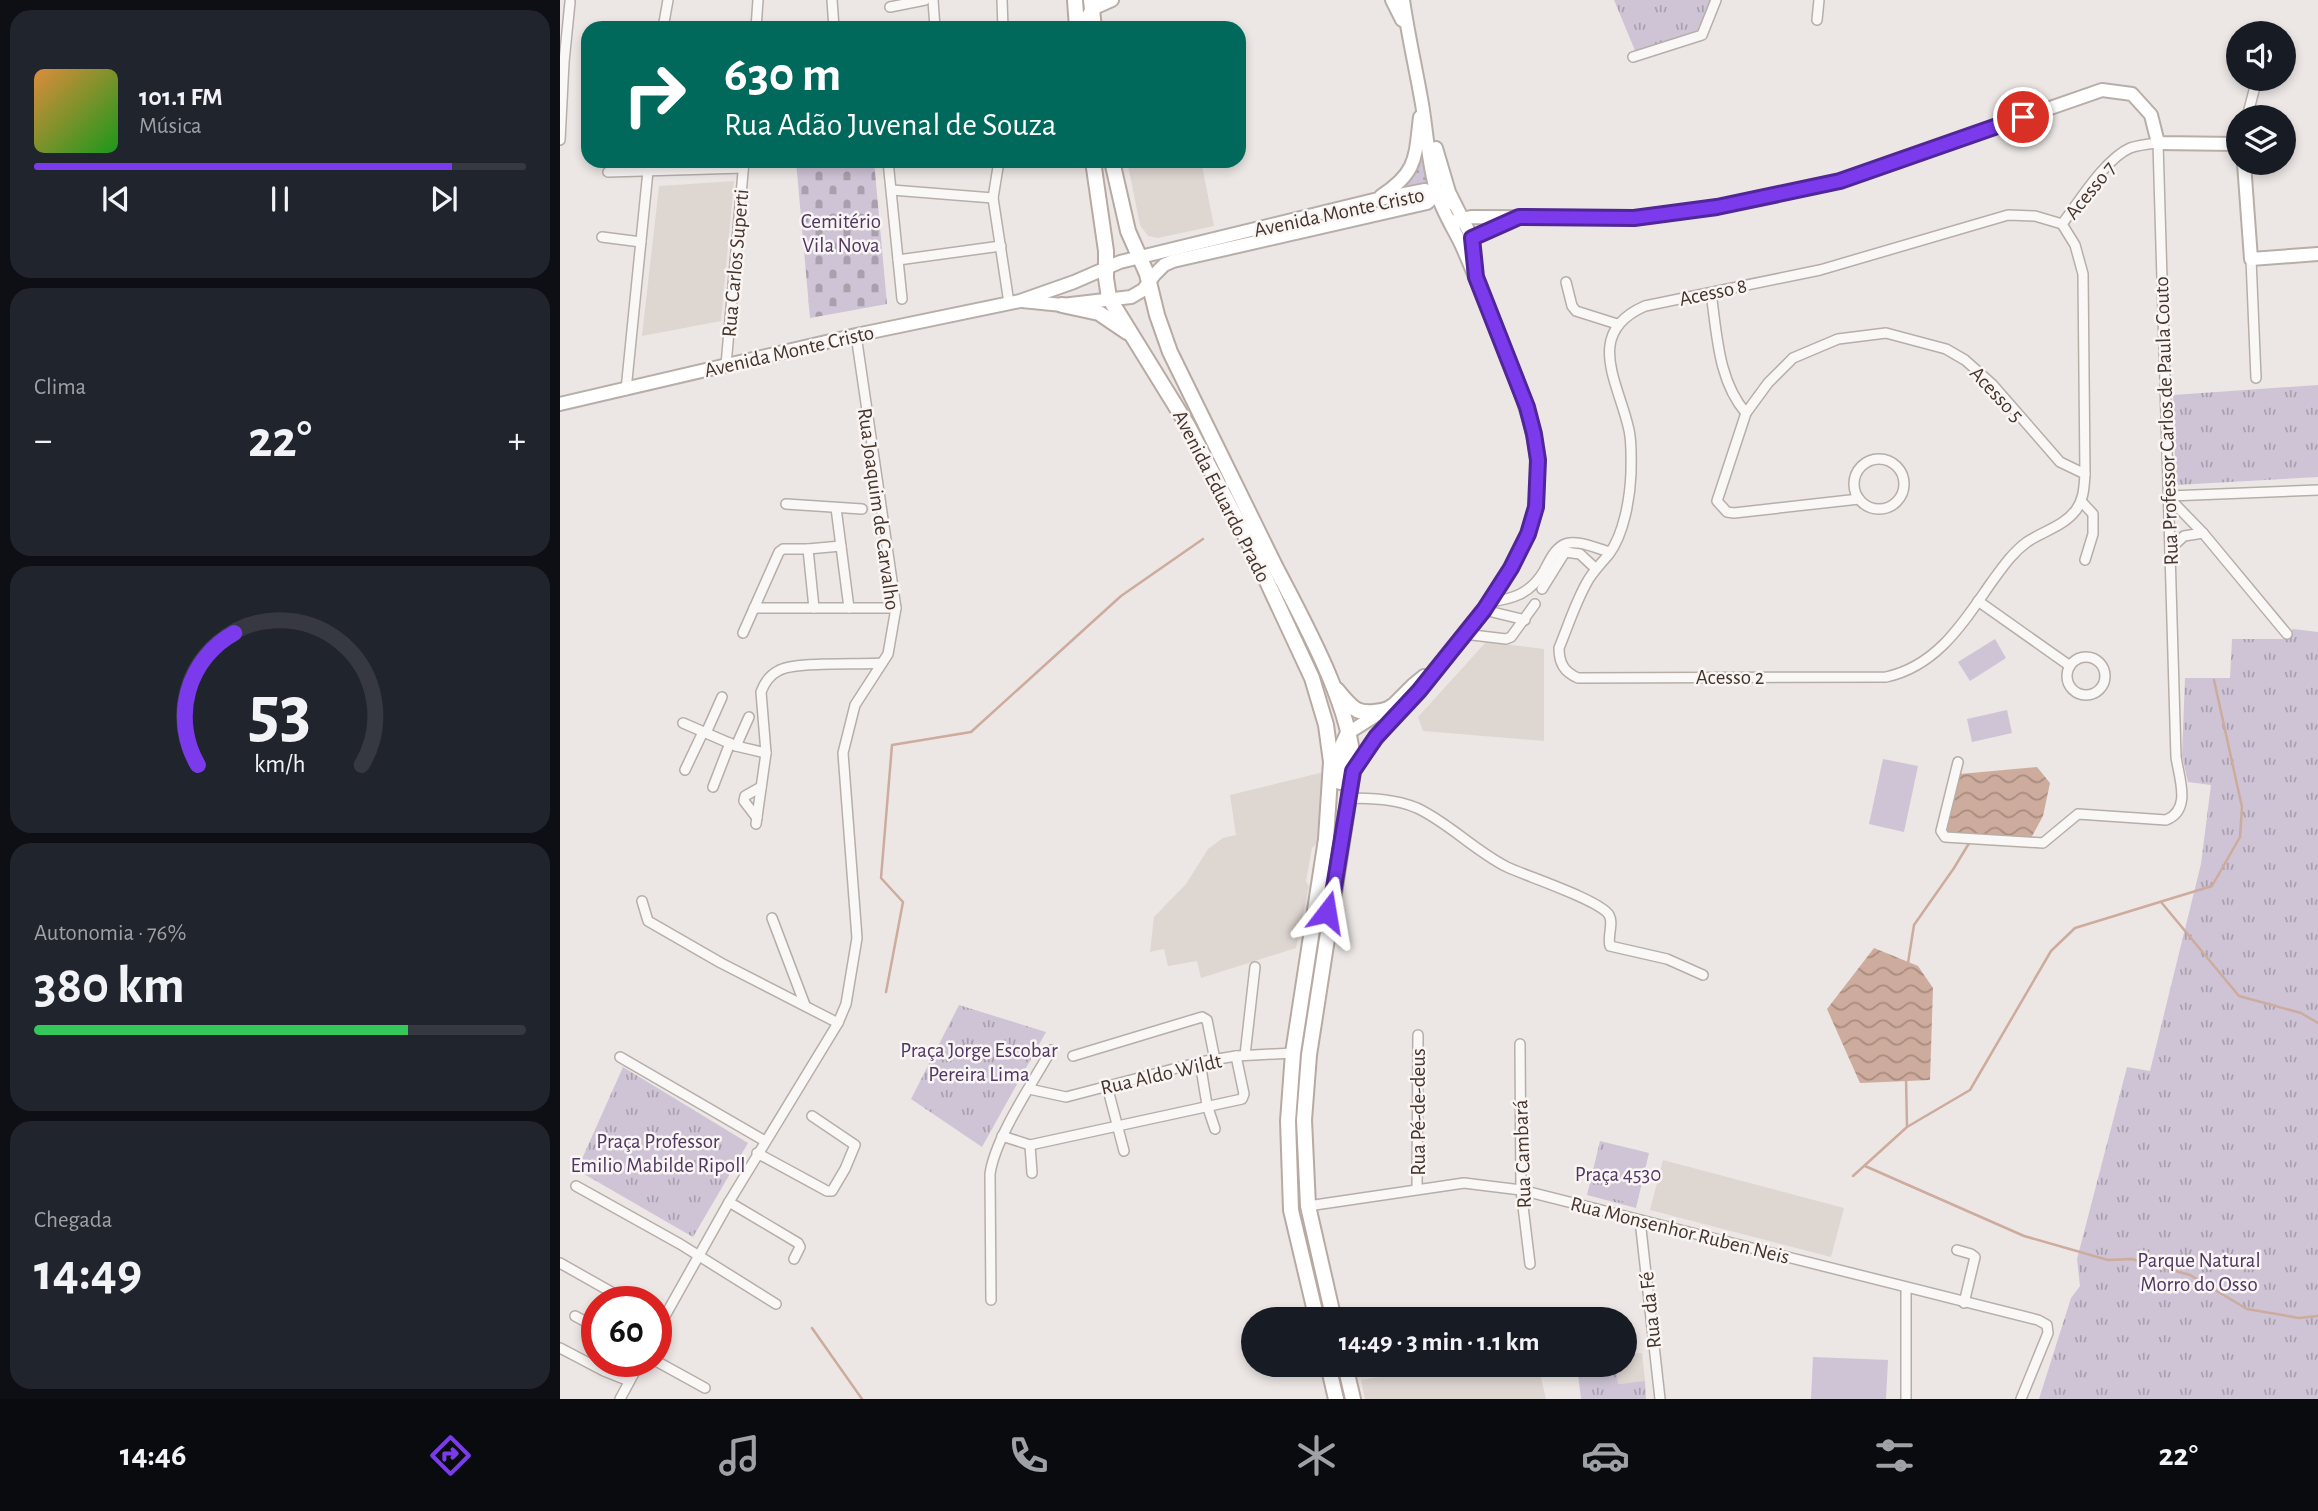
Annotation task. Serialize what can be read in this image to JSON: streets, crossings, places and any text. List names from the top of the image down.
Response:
{
  "streets": {
    "main road": ["Avenida Monte Cristo", "Rua Professor Carlos de Paula Couto", "Avenida Eduardo Prado"],
    "street": [
      "Acesso 7",
      "Rua Carlos Superti",
      "Acesso 8",
      "Acesso 5",
      "Rua Joaquim de Carvalho",
      "Acesso 2",
      "Rua Aldo Wildt",
      "Rua Pé-de-deus",
      "Rua Cambará",
      "Rua Monsenhor Ruben Neis",
      "Rua da Fé"
    ]
  },
  "crossings": [
    ["Acesso 7", "Acesso 8"],
    ["Acesso 7", "Rua Professor Carlos de Paula Couto"],
    ["Avenida Monte Cristo", "Rua Carlos Superti"],
    ["Avenida Monte Cristo", "Avenida Eduardo Prado"],
    ["Avenida Monte Cristo", "Rua Joaquim de Carvalho"],
    ["Rua Pé-de-deus", "Rua Monsenhor Ruben Neis"],
    ["Rua Cambará", "Rua Monsenhor Ruben Neis"],
    ["Rua Monsenhor Ruben Neis", "Rua da Fé"]
  ],
  "parks": [
    "Cemitério Vila Nova",
    "Praça Jorge Escobar Pereira Lima",
    "Praça Professor Emilio Mabilde Ripoll",
    "Praça 4530",
    "Parque Natural Morro do Osso"
  ],
  "page": {
    "turn": ["630 m", "Rua Adão Juvenal de Souza"],
    "song": ["101.1 FM", "Música"],
    "tile": [
      "Clima",
      ["Autonomia · 76%", "380 km"],
      ["Chegada", "14:49"]
    ],
    "heat": ["−", "22°", "+"],
    "limit": "60",
    "trip": "14:49 · 3 min · 1.1 km",
    "tabs": ["14:46", "22°"],
    "gauge": ["53", "km/h"]
  }
}
